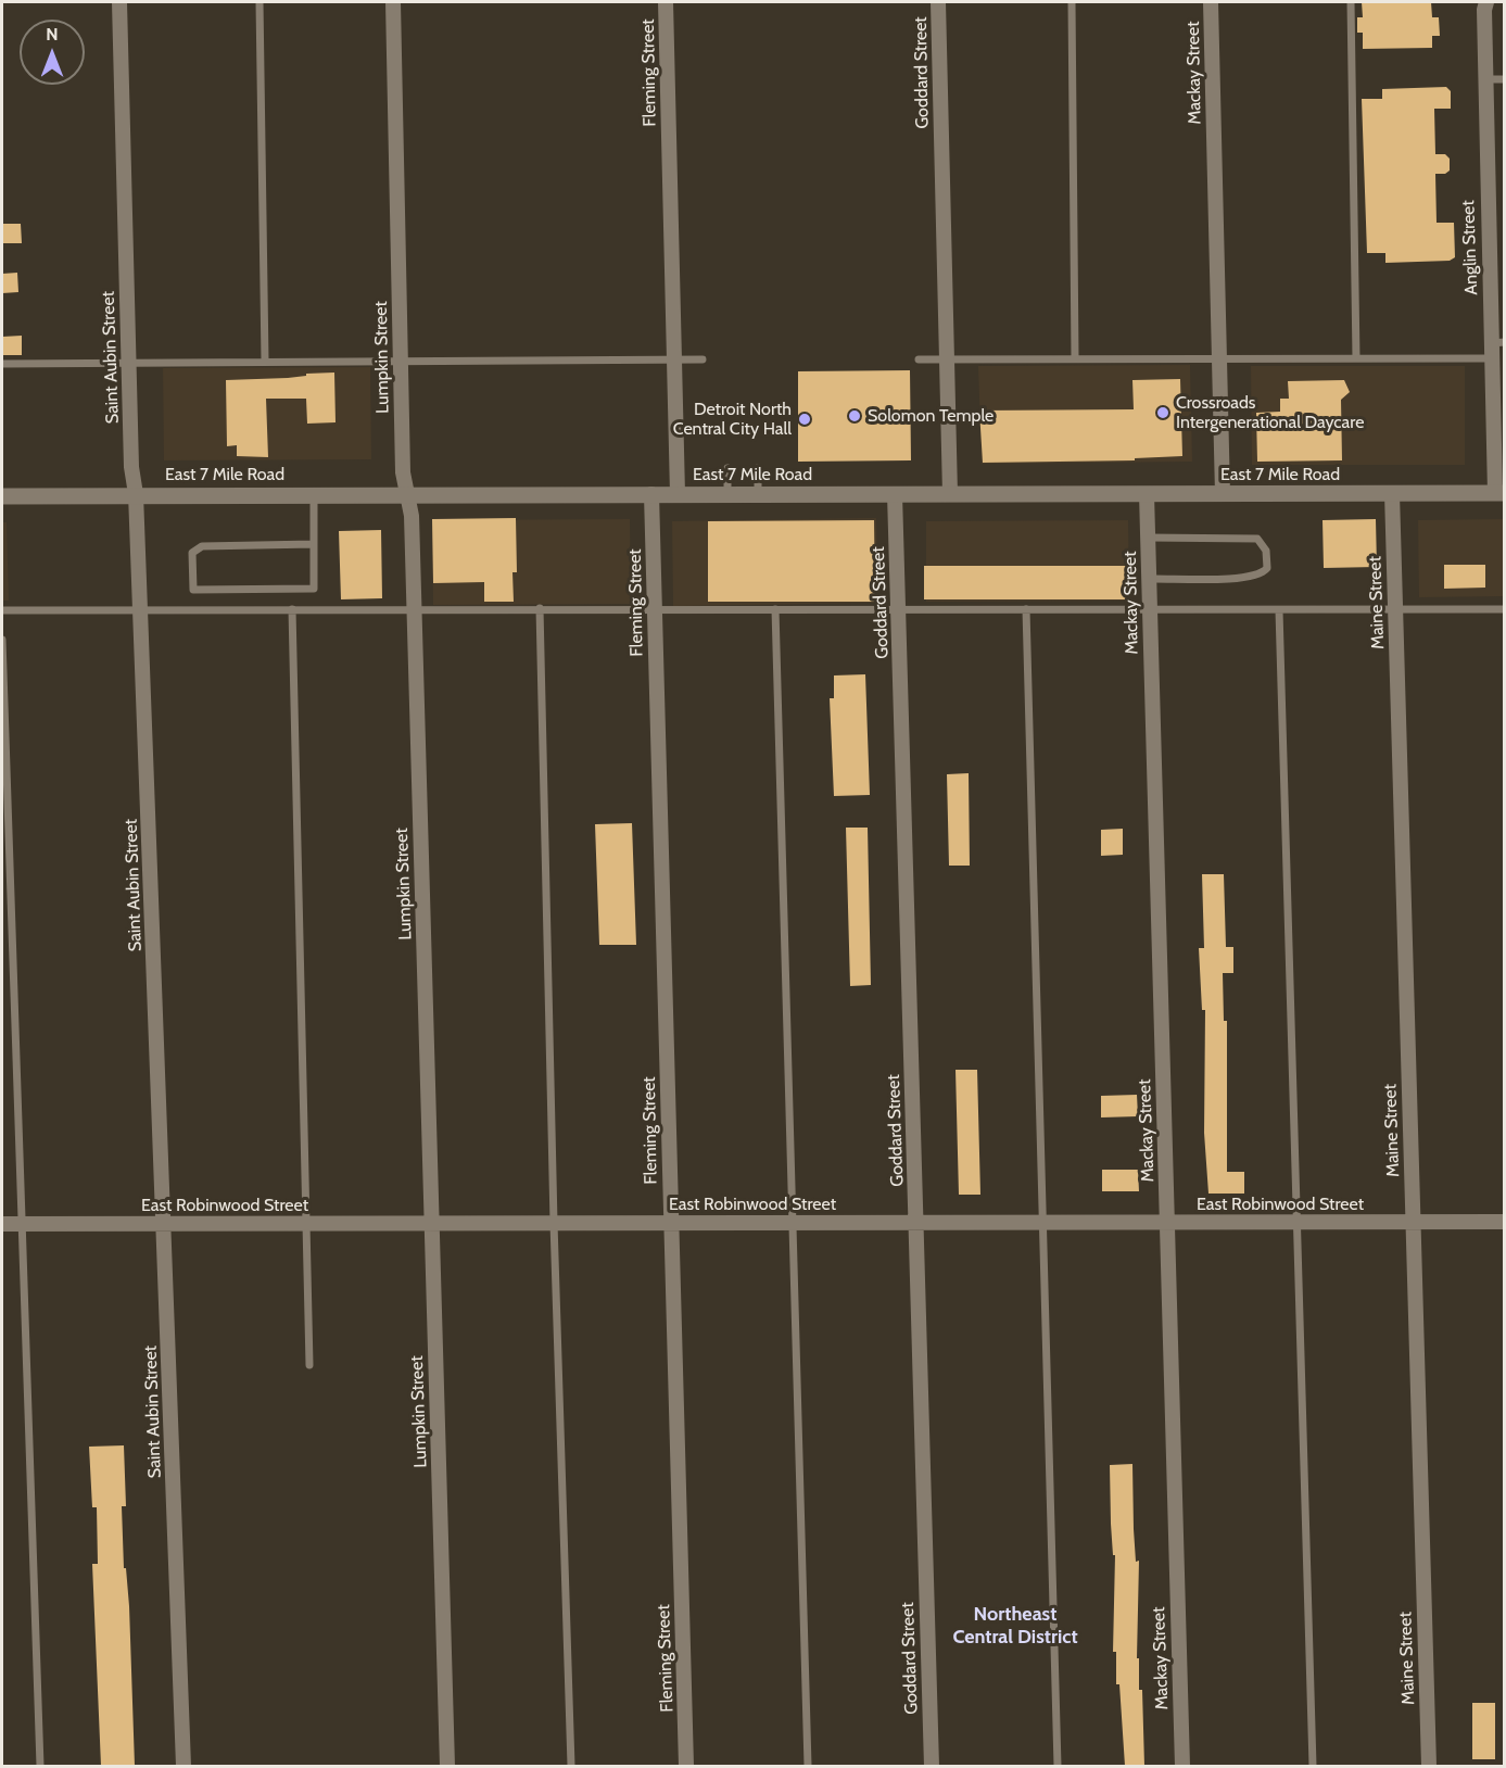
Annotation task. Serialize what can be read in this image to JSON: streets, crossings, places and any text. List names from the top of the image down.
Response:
{
  "streets": {
    "street": [
      "Fleming Street",
      "Goddard Street",
      "Mackay Street",
      "Anglin Street",
      "Saint Aubin Street",
      "Lumpkin Street",
      "East 7 Mile Road",
      "Maine Street",
      "East Robinwood Street"
    ]
  },
  "crossings": [
    ["Fleming Street", "East 7 Mile Road"],
    ["Fleming Street", "East Robinwood Street"],
    ["Goddard Street", "East 7 Mile Road"],
    ["Goddard Street", "East Robinwood Street"],
    ["Mackay Street", "East 7 Mile Road"],
    ["Mackay Street", "East Robinwood Street"],
    ["Anglin Street", "East 7 Mile Road"],
    ["Saint Aubin Street", "East 7 Mile Road"],
    ["Saint Aubin Street", "East Robinwood Street"],
    ["Lumpkin Street", "East 7 Mile Road"],
    ["Lumpkin Street", "East Robinwood Street"],
    ["East 7 Mile Road", "Maine Street"],
    ["Maine Street", "East Robinwood Street"]
  ],
  "districts": ["Northeast Central District"],
  "places": ["Crossroads Intergenerational Daycare", "Solomon Temple", "Detroit North Central City Hall"],
  "north": "top"
}
